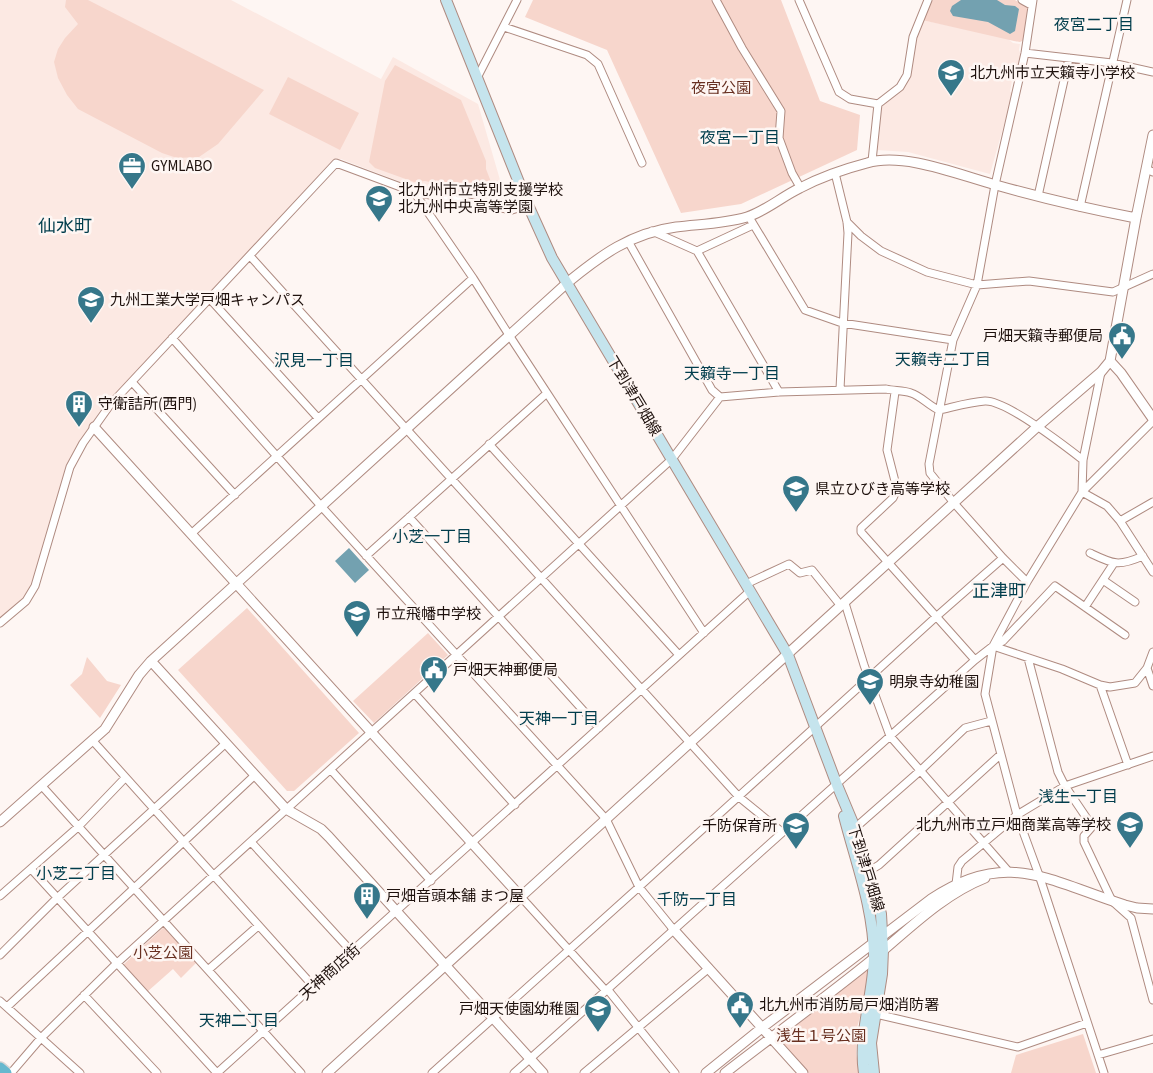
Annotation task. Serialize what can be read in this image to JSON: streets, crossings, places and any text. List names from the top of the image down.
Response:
{
  "streets": {
    "main road": ["下到津戸畑線"],
    "street": ["天神商店街"]
  },
  "crossings": [
    ["下到津戸畑線", "天神商店街"]
  ],
  "districts": [
    "夜宮二丁目",
    "夜宮一丁目",
    "仙水町",
    "天籟寺二丁目",
    "沢見一丁目",
    "天籟寺一丁目",
    "小芝一丁目",
    "正津町",
    "天神一丁目",
    "浅生一丁目",
    "小芝二丁目",
    "千防一丁目",
    "天神二丁目"
  ],
  "parks": ["夜宮公園", "小芝公園", "浅生１号公園"],
  "places": {
    "school or university": [
      "北九州市立天籟寺小学校",
      "北九州市立特別支援学校 北九州中央高等学園",
      "九州工業大学戸畑キャンパス",
      "県立ひびき高等学校",
      "市立飛幡中学校",
      "明泉寺幼稚園",
      "北九州市立戸畑商業高等学校",
      "千防保育所",
      "戸畑天使園幼稚園"
    ],
    "office": ["GYMLABO"],
    "public building": ["戸畑天籟寺郵便局", "戸畑天神郵便局", "北九州市消防局戸畑消防署"],
    "building": ["守衛詰所(西門)", "戸畑音頭本舗 まつ屋"]
  }
}
